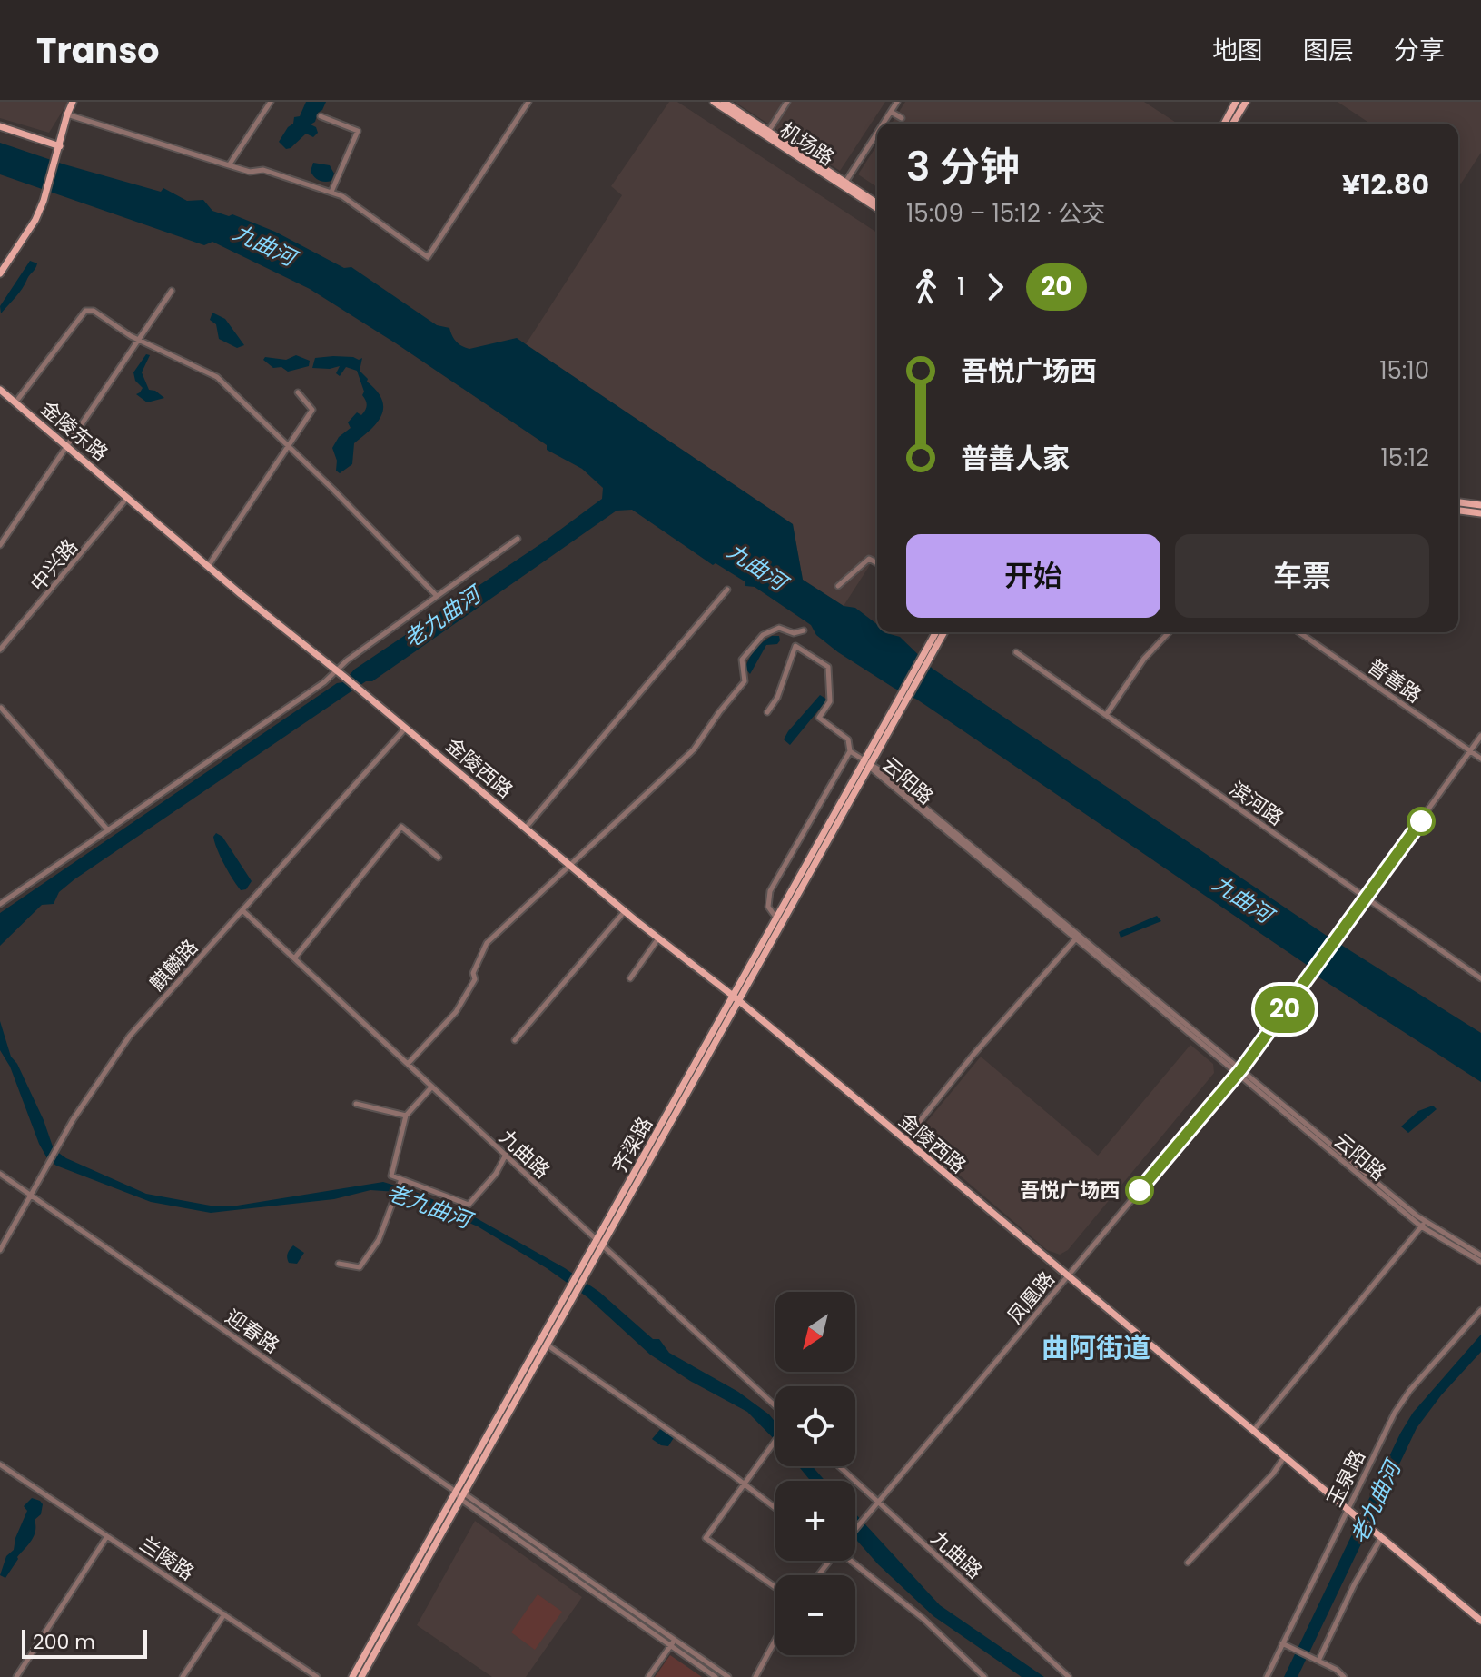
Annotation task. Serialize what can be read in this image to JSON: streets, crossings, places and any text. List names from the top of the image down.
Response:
{
  "streets": {
    "main road": [
      "机场路",
      "金陵东路",
      "金陵西路",
      "齐梁路"
    ],
    "street": [
      "中兴路",
      "普善路",
      "云阳路",
      "滨河路",
      "麒麟路",
      "九曲路",
      "凤凰路",
      "迎春路",
      "玉泉路",
      "兰陵路"
    ]
  },
  "crossings": [
    ["金陵东路", "中兴路"],
    ["普善路", "凤凰路"],
    ["金陵西路", "麒麟路"],
    ["金陵西路", "齐梁路"],
    ["金陵西路", "凤凰路"],
    ["金陵西路", "玉泉路"],
    ["云阳路", "齐梁路"],
    ["云阳路", "凤凰路"],
    ["滨河路", "凤凰路"],
    ["麒麟路", "九曲路"],
    ["麒麟路", "迎春路"],
    ["齐梁路", "九曲路"],
    ["齐梁路", "迎春路"],
    ["九曲路", "凤凰路"]
  ],
  "districts": ["曲阿街道"],
  "water": ["九曲河", "老九曲河"],
  "places": ["吾悦广场西"],
  "lines": ["bus line 20"],
  "scale_bar": "200 m",
  "north": "bottom left",
  "page": {
    "header": "Transo",
    "nav": ["地图", "图层", "分享"],
    "on_map": "20",
    "heading": ["3 分钟", "15:09 – 15:12 · 公交", "¥12.80"],
    "legs": ["1", "20"],
    "list": [
      {
        "name": "吾悦广场西",
        "value": "15:10"
      },
      {
        "name": "普善人家",
        "value": "15:12"
      }
    ],
    "buttons": ["开始", "车票"],
    "map_buttons": ["+", "−"],
    "scale": "200 m"
  }
}
